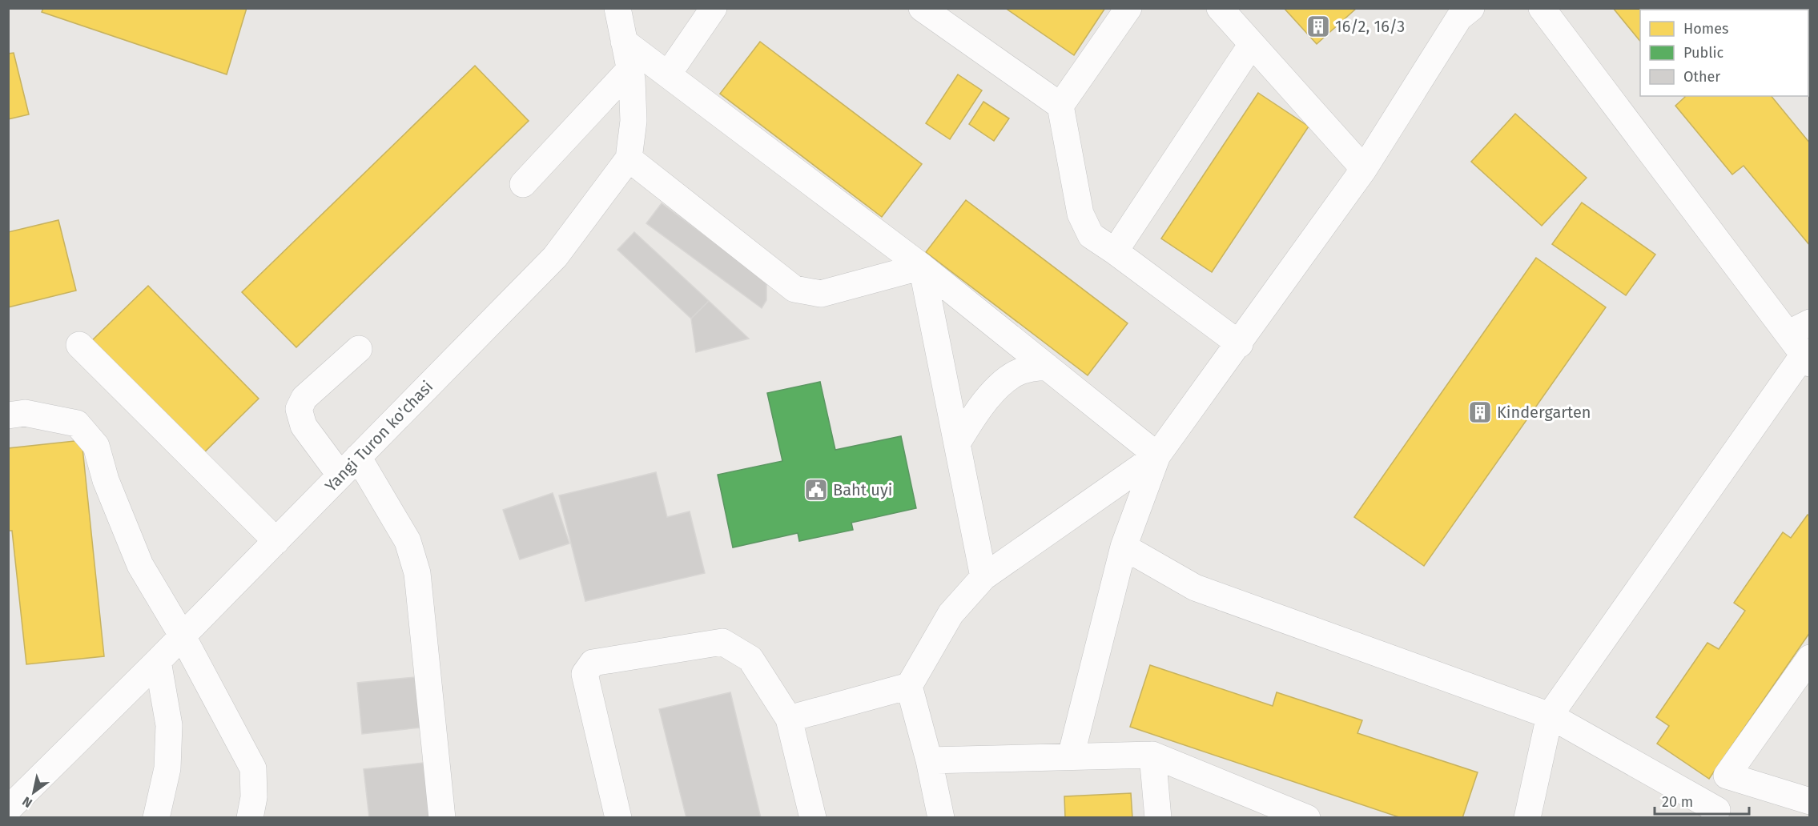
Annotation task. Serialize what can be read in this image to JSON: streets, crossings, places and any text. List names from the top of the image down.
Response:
{
  "streets": {
    "street": ["Yangi Turon ko'chasi"]
  },
  "places": {
    "building": ["16/2, 16/3", "Kindergarten"],
    "public building": ["Baht uyi"]
  },
  "legend": ["Homes", "Public", "Other"],
  "scale_bar": "20 m",
  "north": "bottom left"
}
